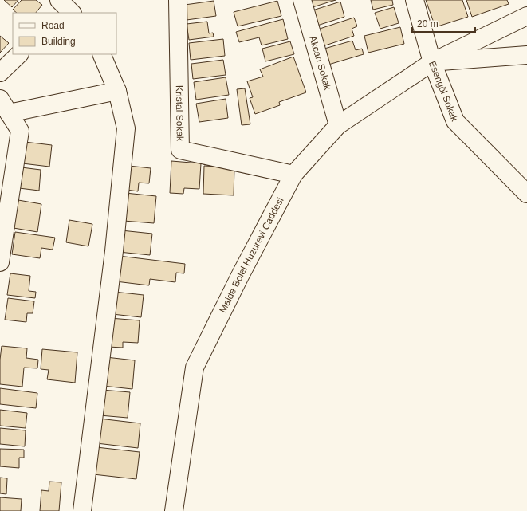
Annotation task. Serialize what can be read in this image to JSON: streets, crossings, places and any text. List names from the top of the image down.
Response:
{
  "streets": {
    "street": [
      "Akcan Sokak",
      "Esengöl Sokak",
      "Kristal Sokak",
      "Maide Bolel Huzurevi Caddesi"
    ]
  },
  "crossings": [
    ["Akcan Sokak", "Maide Bolel Huzurevi Caddesi"],
    ["Esengöl Sokak", "Maide Bolel Huzurevi Caddesi"],
    ["Kristal Sokak", "Maide Bolel Huzurevi Caddesi"]
  ],
  "legend": ["Road", "Building"],
  "scale_bar": "20 m"
}
